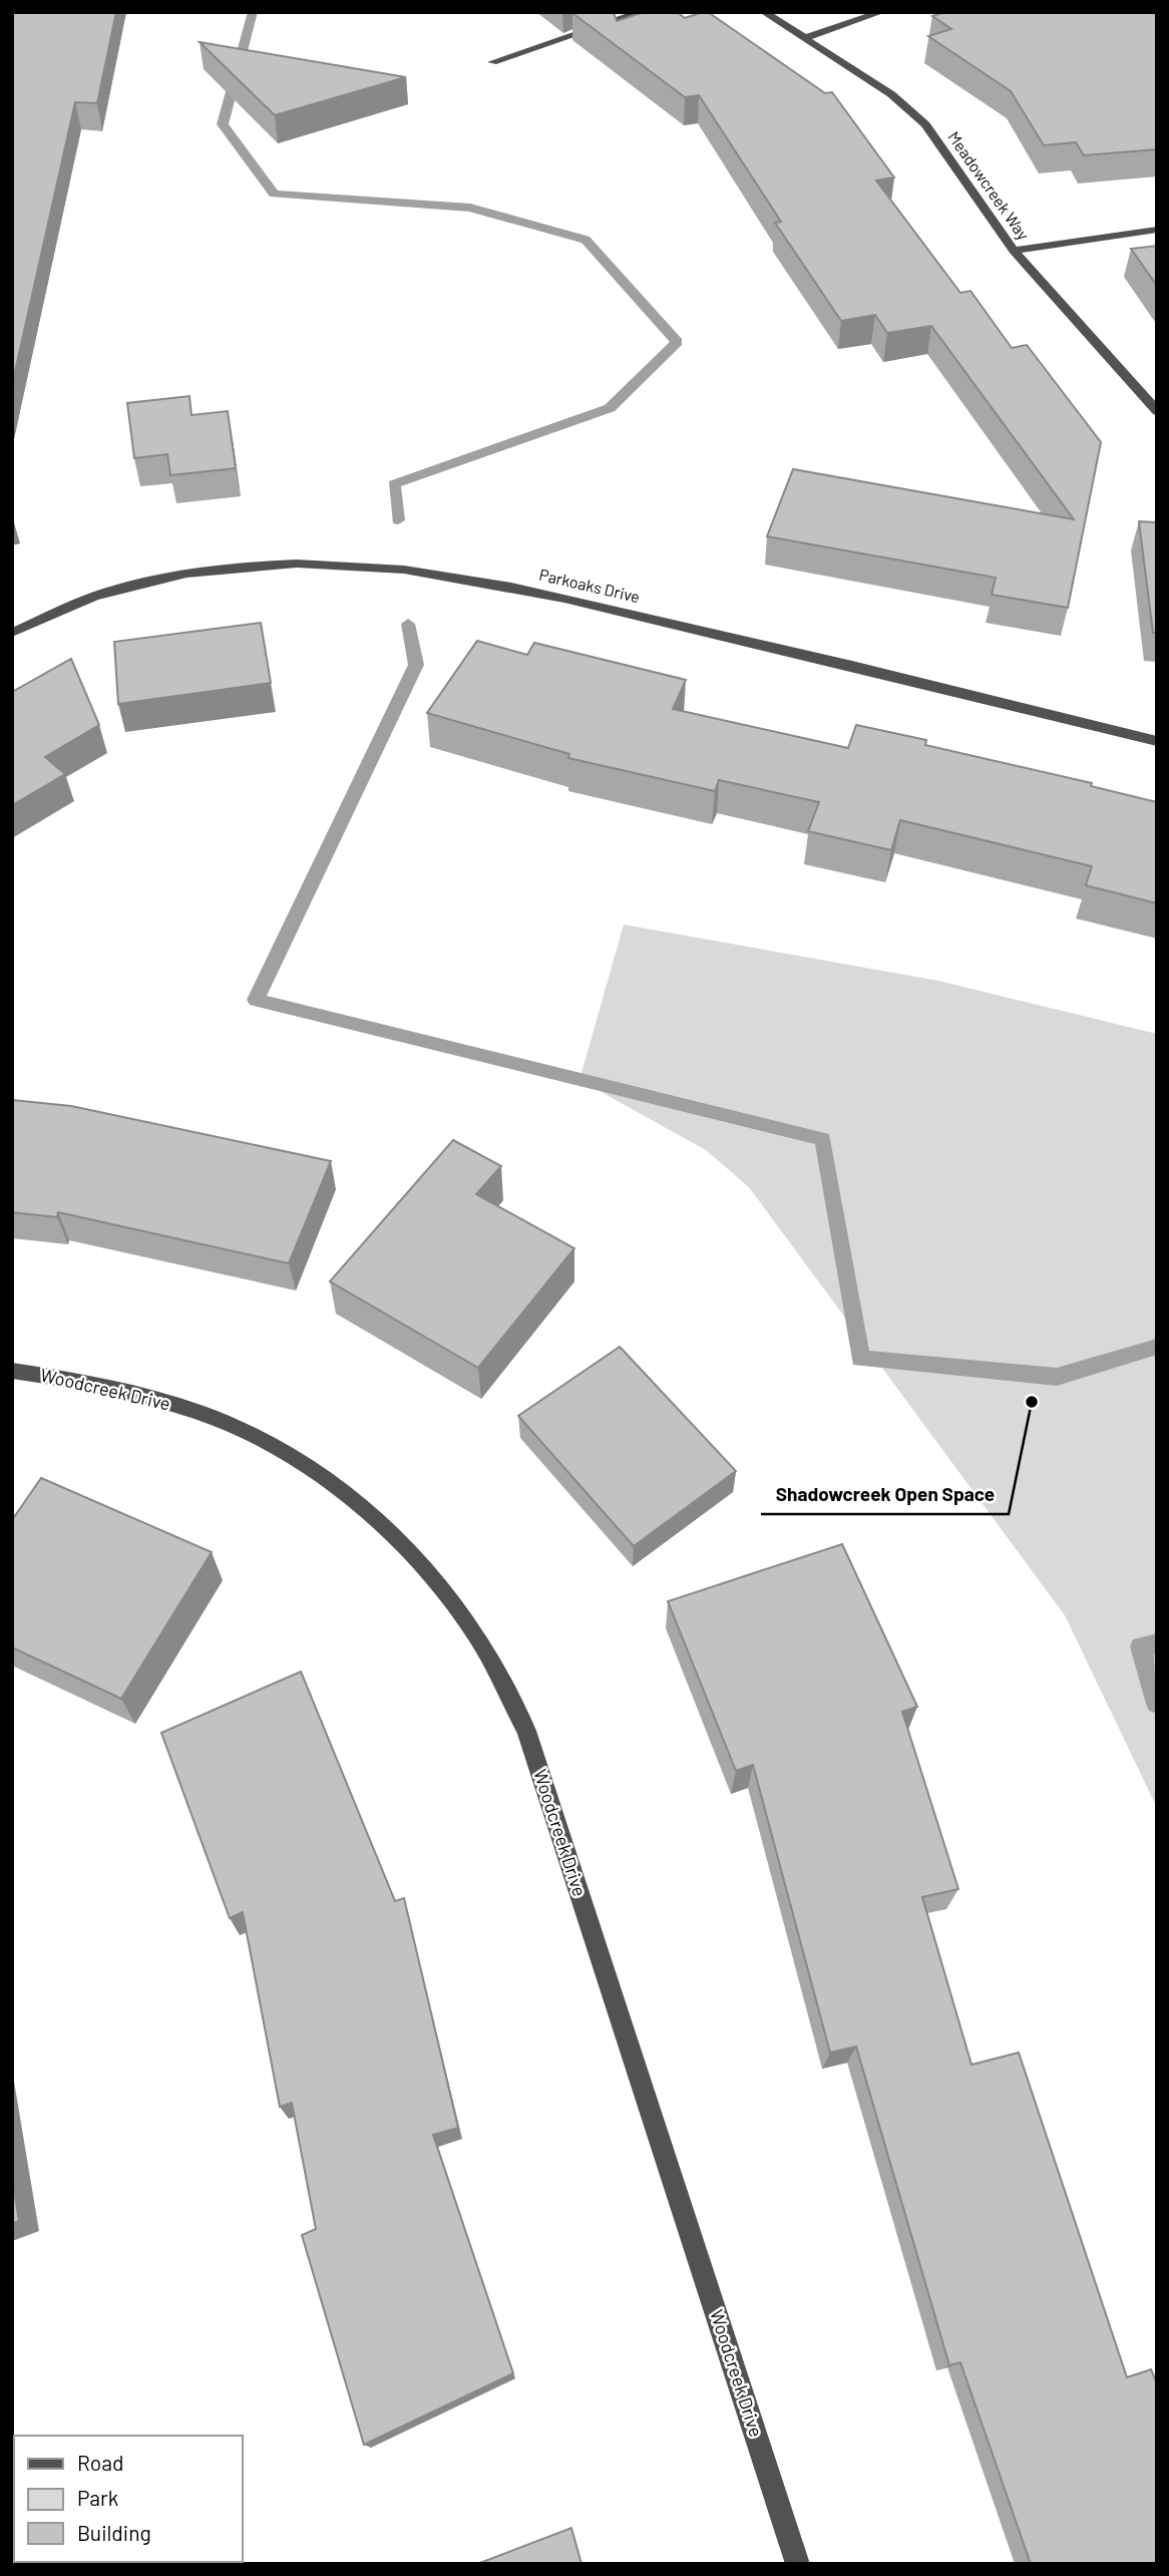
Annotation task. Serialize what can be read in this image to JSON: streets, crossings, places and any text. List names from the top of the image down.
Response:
{
  "streets": {
    "street": ["Meadowcreek Way", "Parkoaks Drive", "Woodcreek Drive"]
  },
  "places": ["Shadowcreek Open Space"],
  "legend": ["Road", "Park", "Building"]
}
